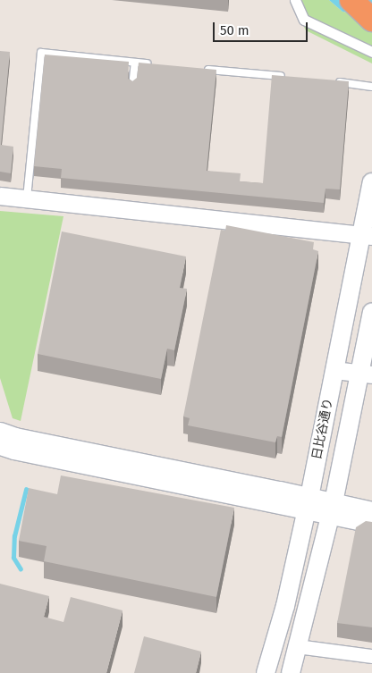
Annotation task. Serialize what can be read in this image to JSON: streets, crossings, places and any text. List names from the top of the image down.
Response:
{
  "streets": {
    "main road": ["日比谷通り"]
  },
  "scale_bar": "50 m"
}
